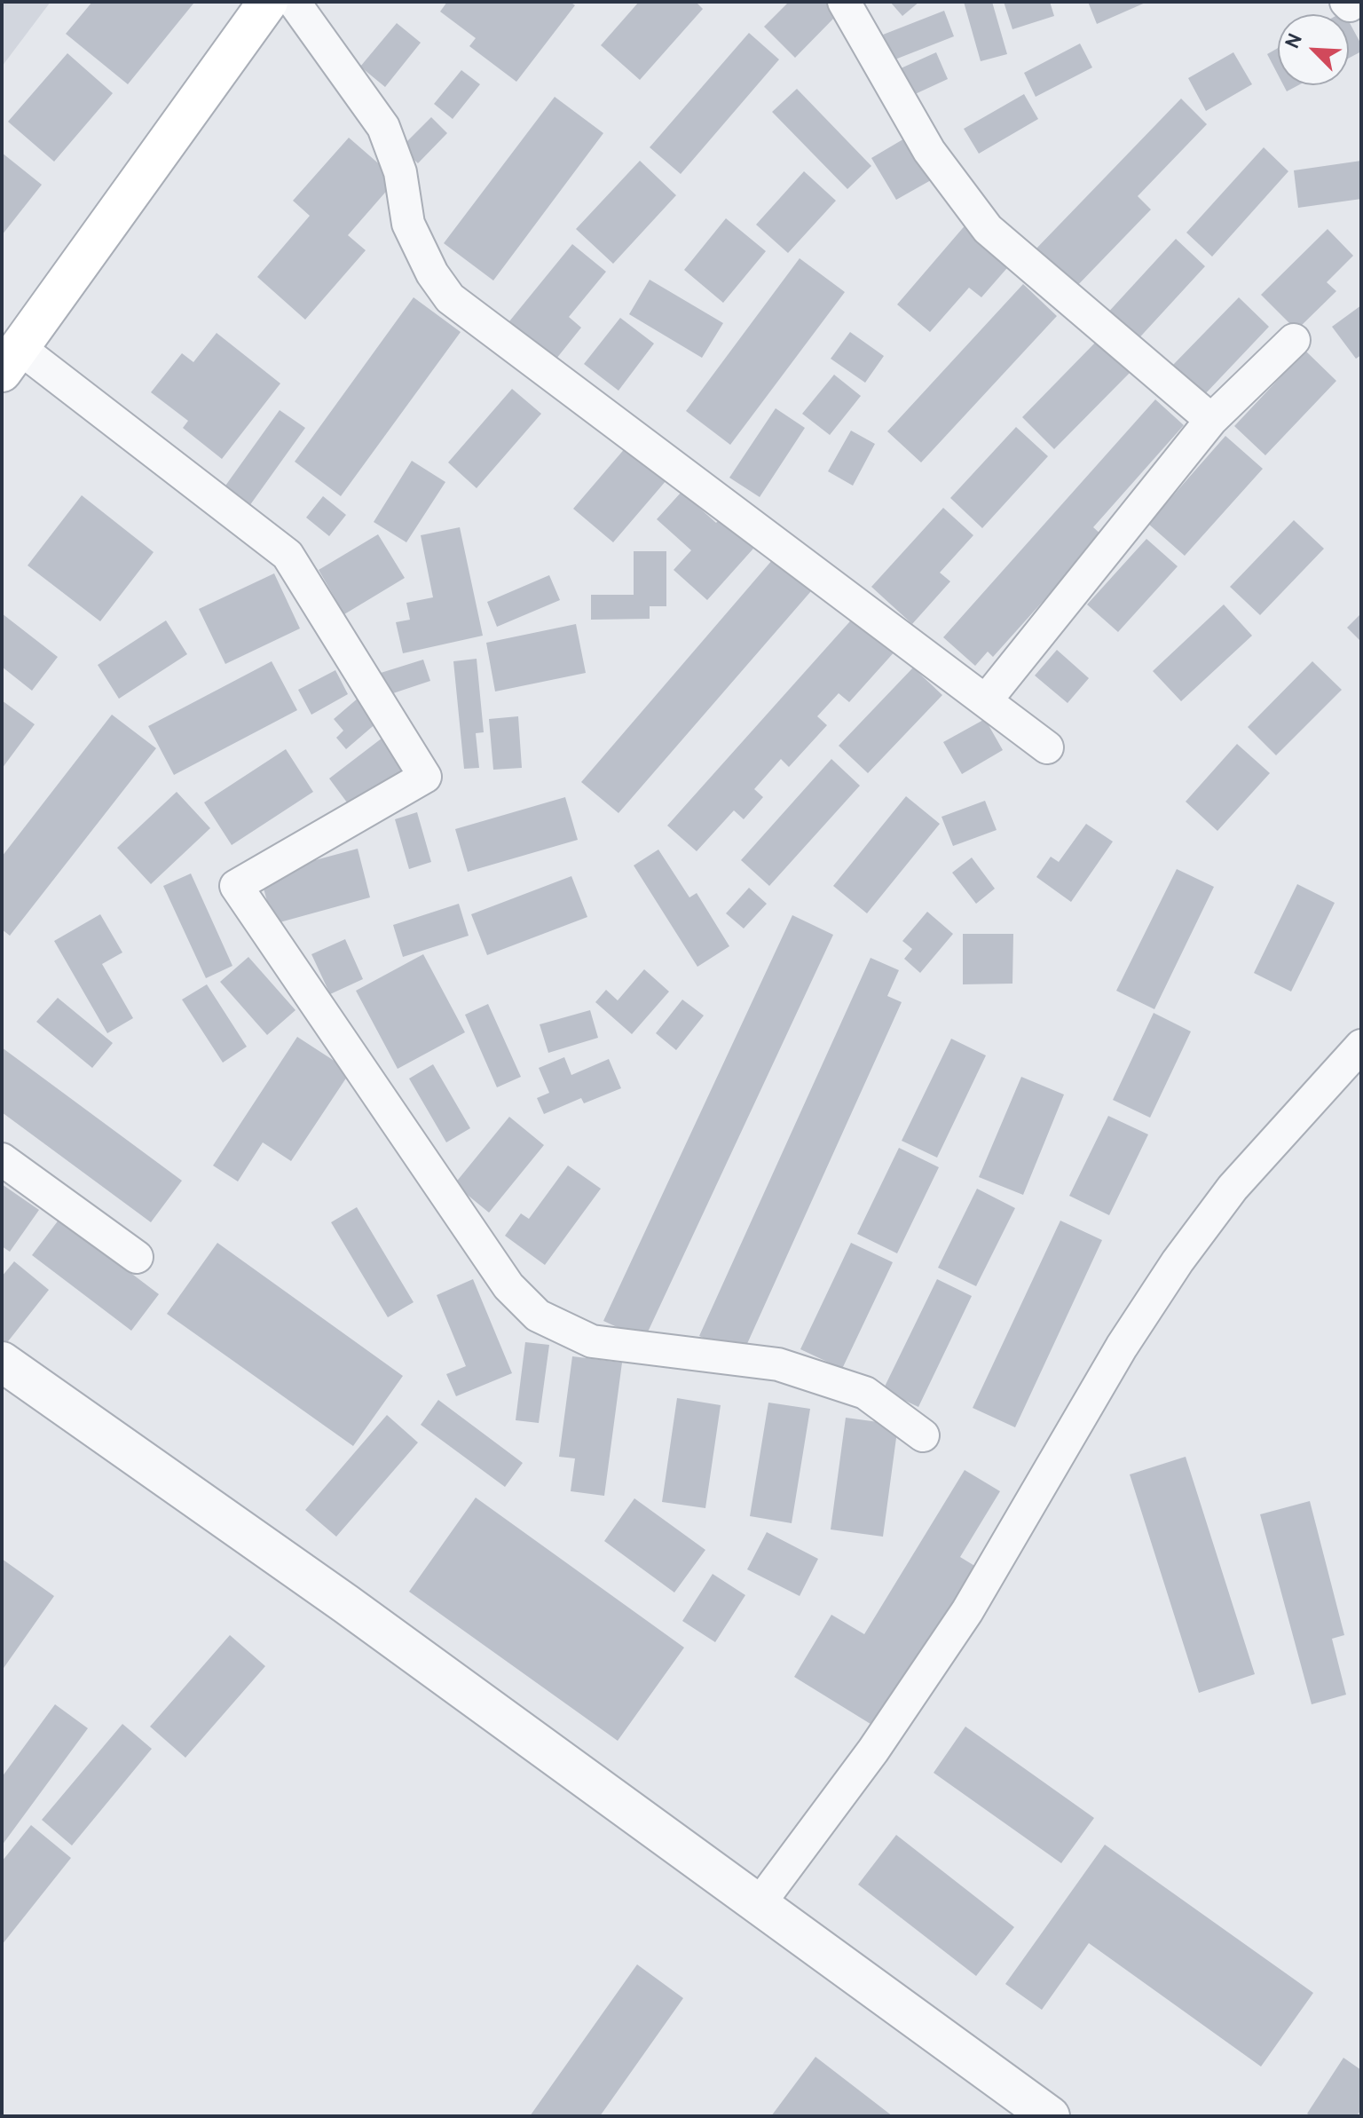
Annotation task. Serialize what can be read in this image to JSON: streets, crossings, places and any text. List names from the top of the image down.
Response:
{
  "north": "top left"
}
